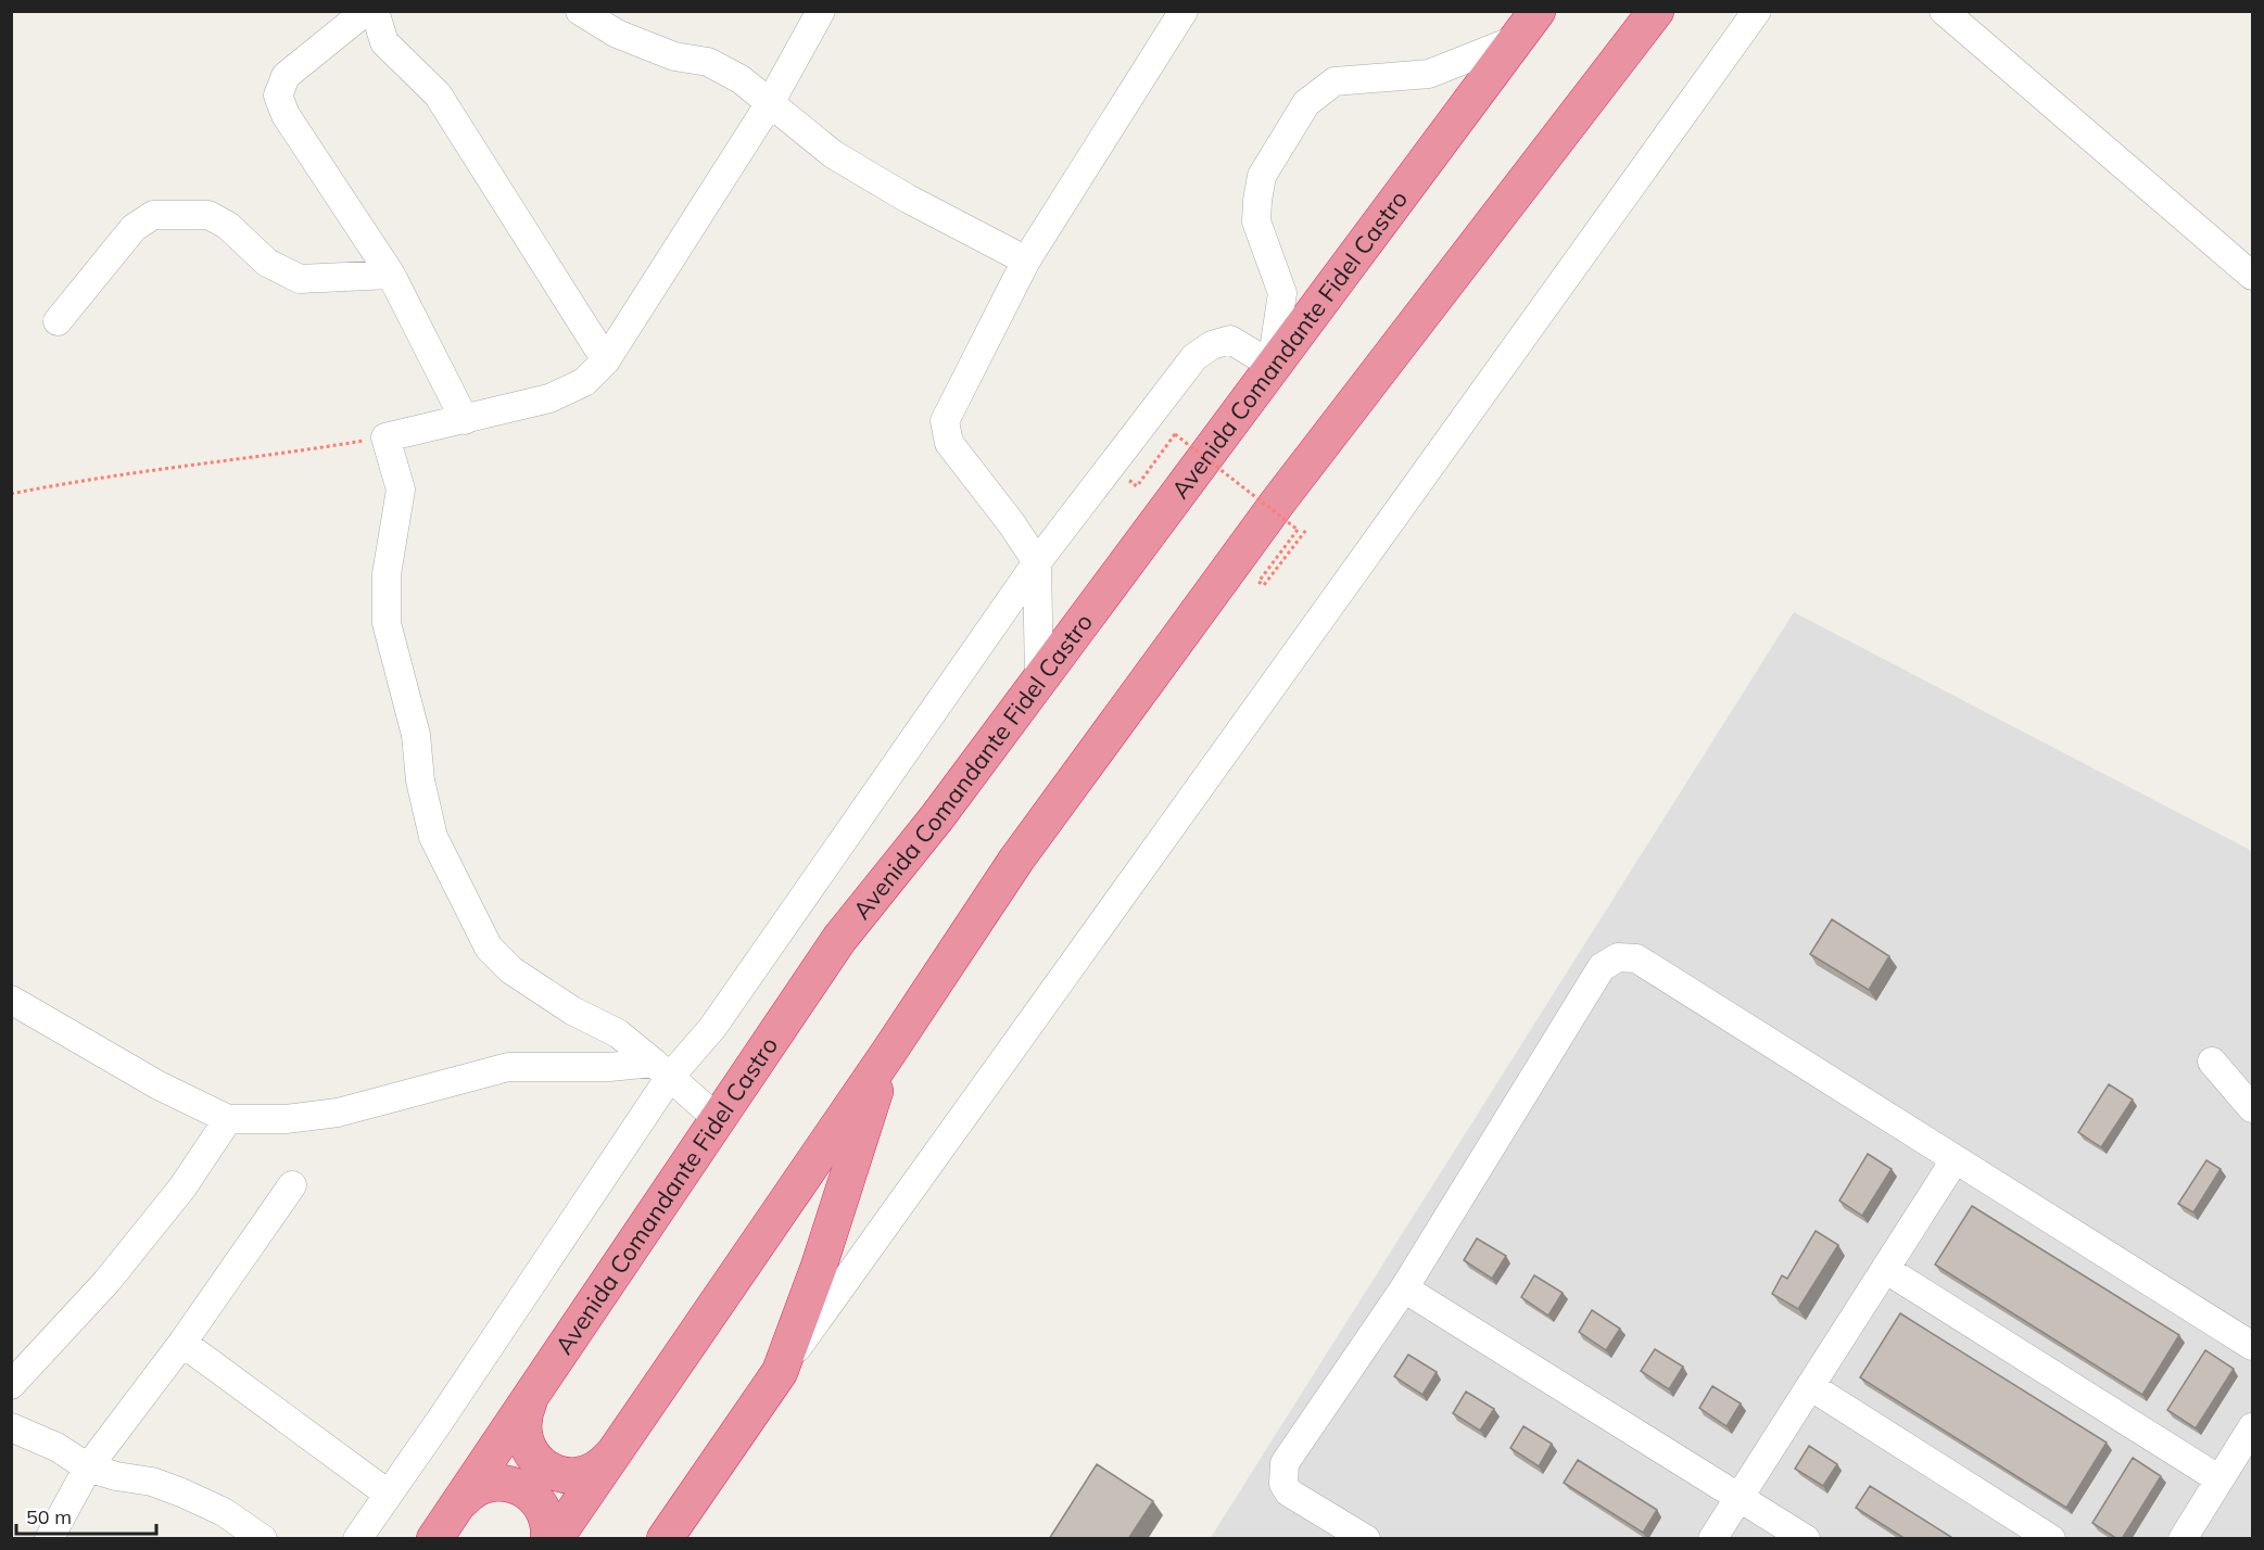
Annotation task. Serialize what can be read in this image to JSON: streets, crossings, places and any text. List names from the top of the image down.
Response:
{
  "streets": {
    "highway": ["Avenida Comandante Fidel Castro"]
  },
  "scale_bar": "50 m"
}
